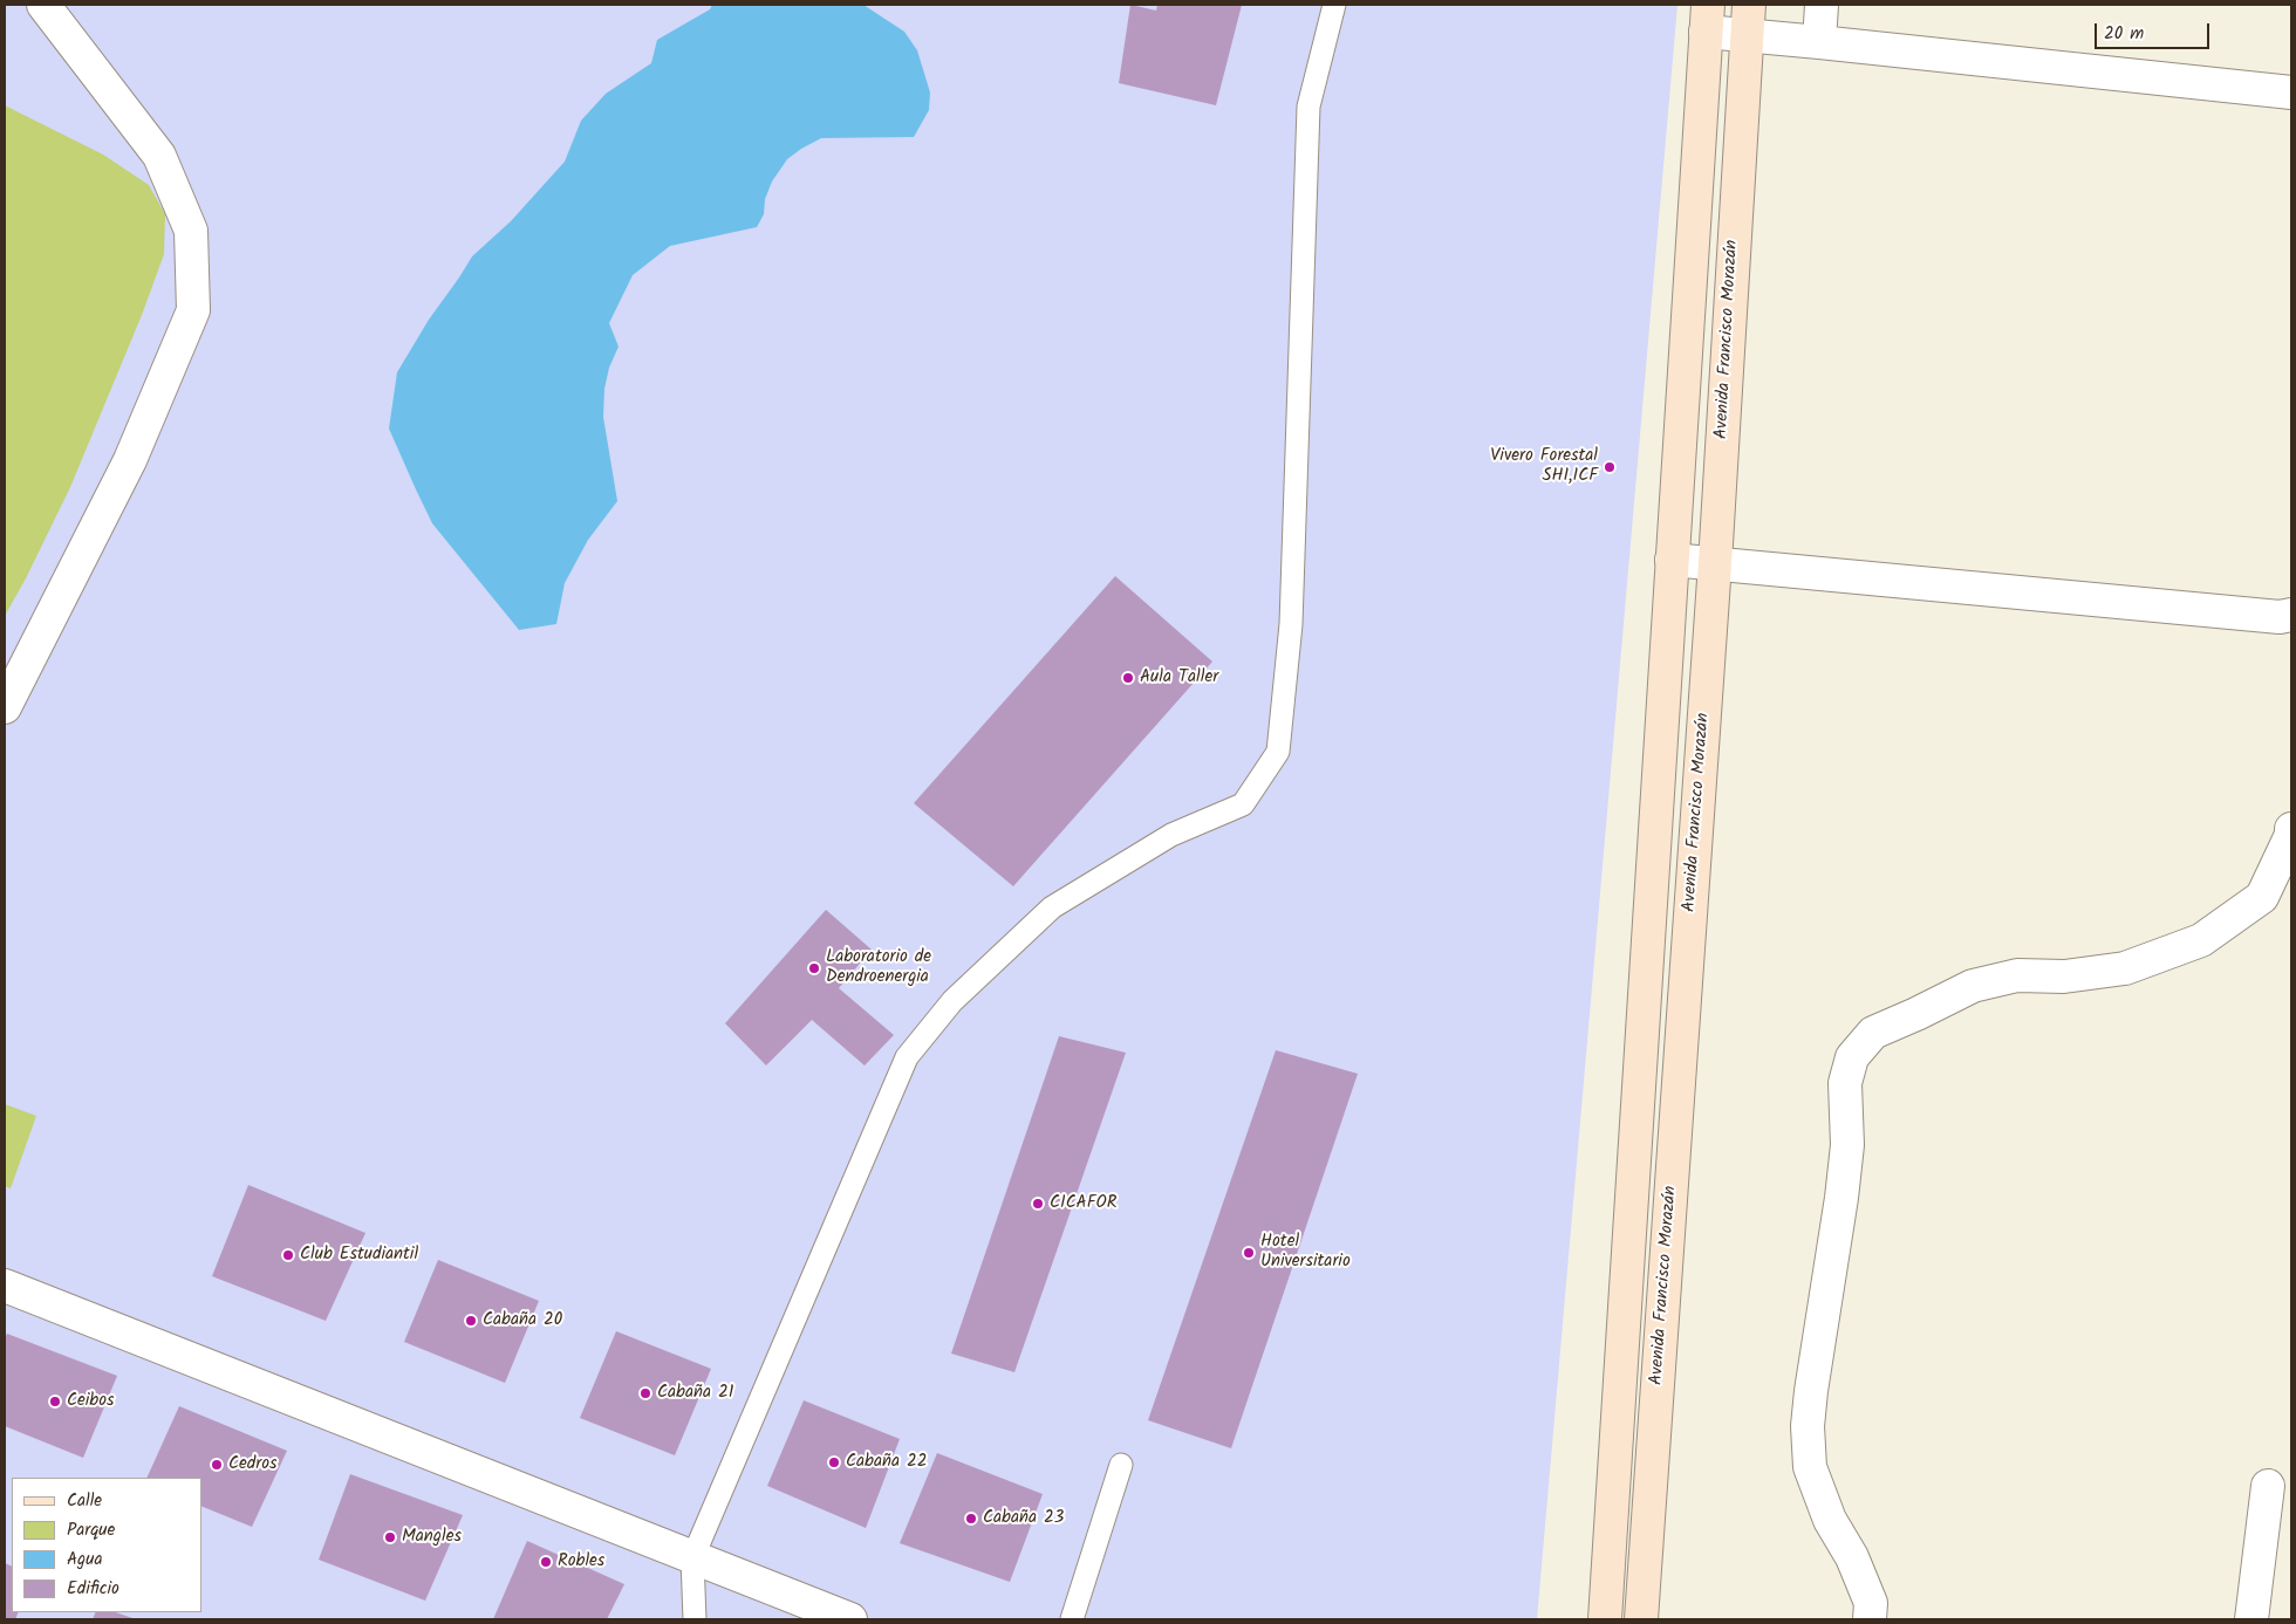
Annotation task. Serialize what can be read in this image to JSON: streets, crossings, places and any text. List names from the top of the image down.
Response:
{
  "streets": {
    "main road": ["Avenida Francisco Morazán"]
  },
  "places": [
    "Vivero Forestal SHI,ICF",
    "Aula Taller",
    "Laboratorio de Dendroenergia",
    "CICAFOR",
    "Hotel Universitario",
    "Club Estudiantil",
    "Cabaña 20",
    "Cabaña 21",
    "Ceibos",
    "Cabaña 22",
    "Cedros",
    "Cabaña 23",
    "Mangles",
    "Robles"
  ],
  "legend": [
    "Calle",
    "Parque",
    "Agua",
    "Edificio"
  ],
  "scale_bar": "20 m"
}
